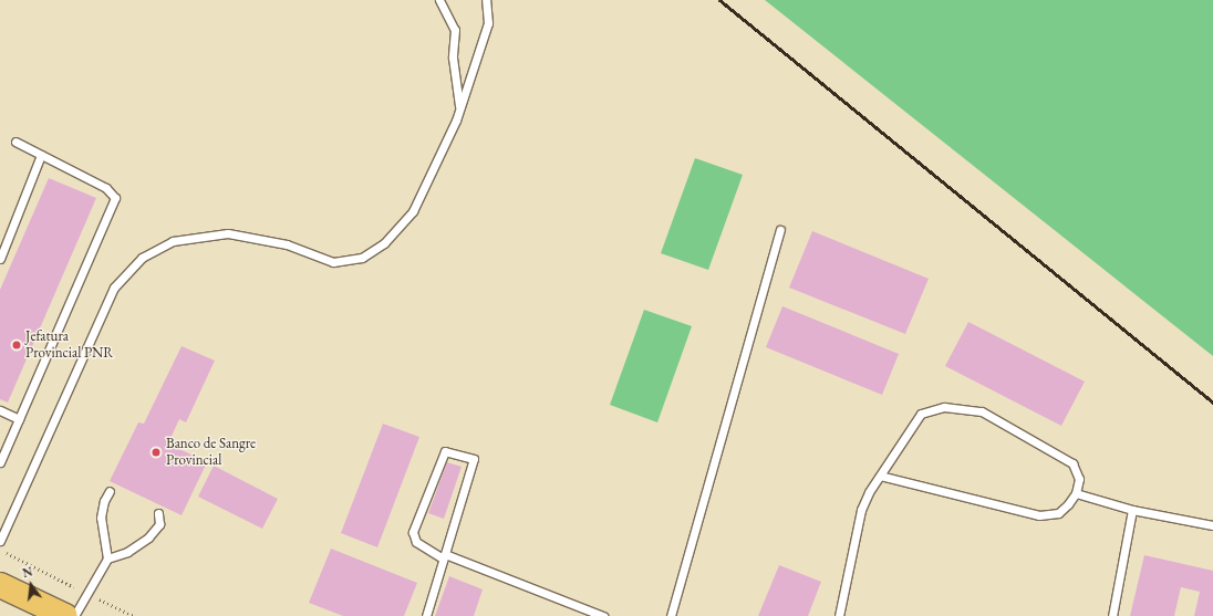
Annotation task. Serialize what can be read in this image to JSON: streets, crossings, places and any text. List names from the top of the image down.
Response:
{
  "places": ["Jefatura Provincial PNR", "Banco de Sangre Provincial"],
  "north": "top"
}
